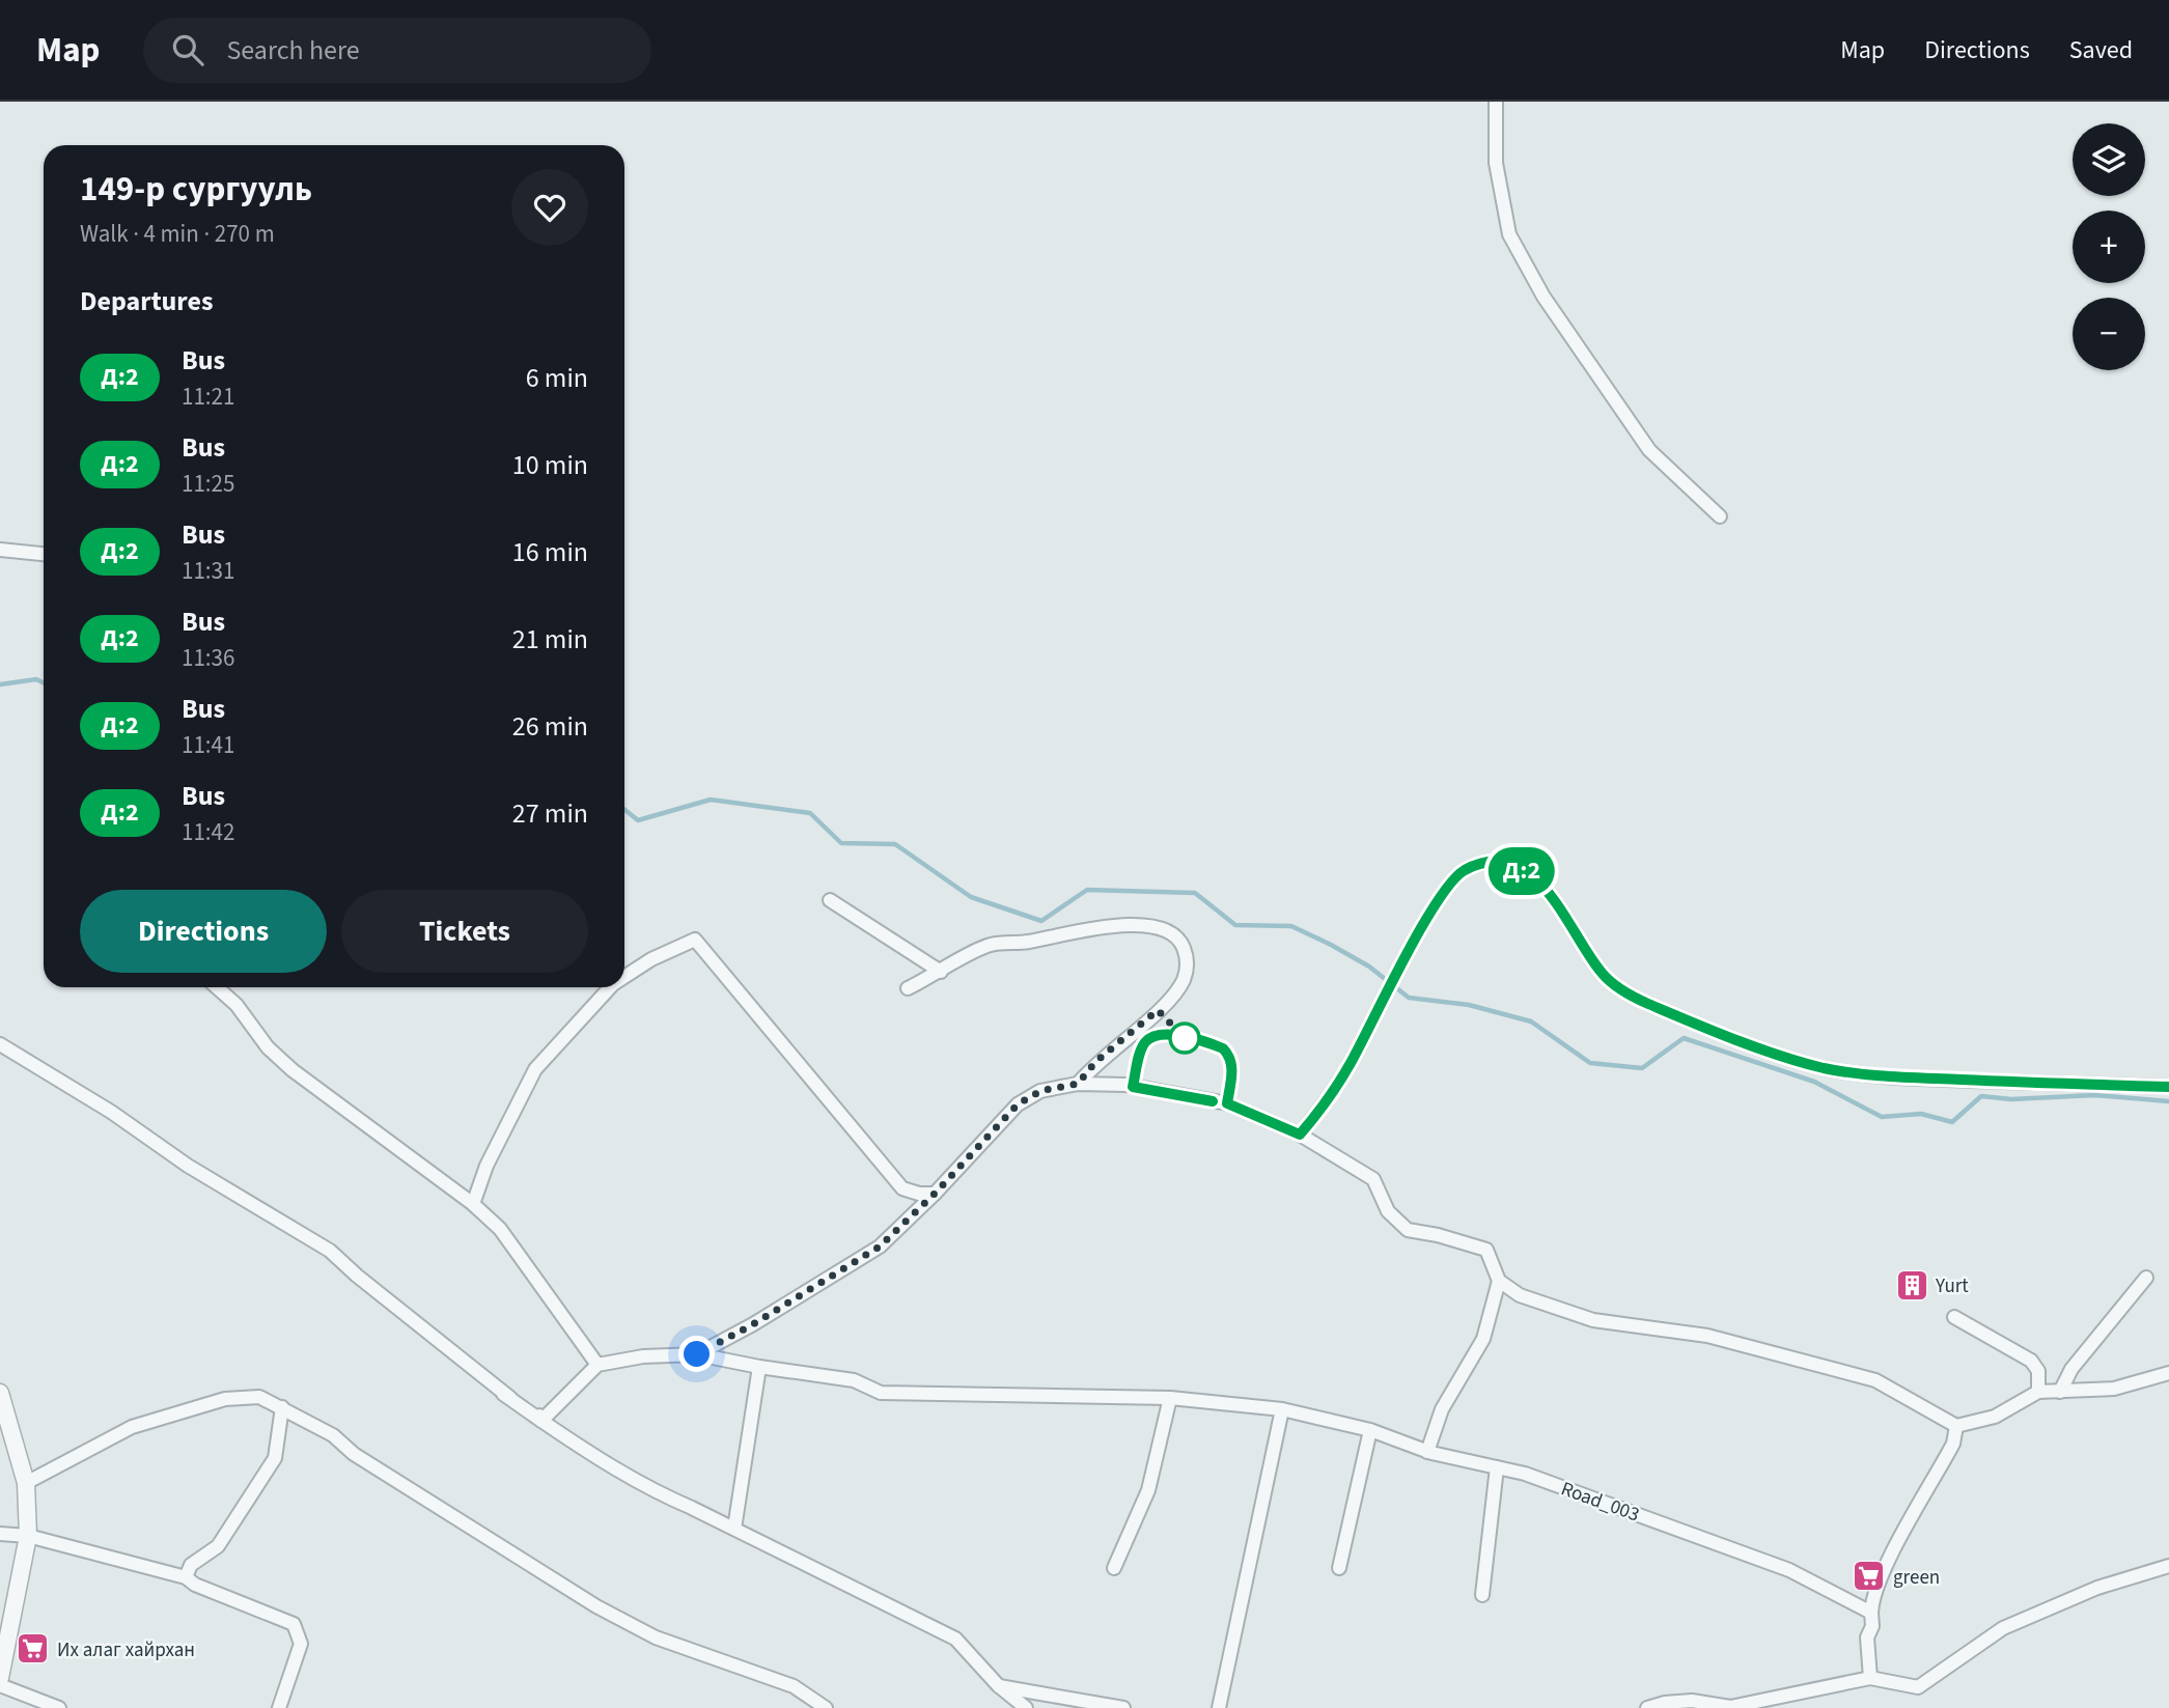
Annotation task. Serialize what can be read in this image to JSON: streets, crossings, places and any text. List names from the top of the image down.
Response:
{
  "streets": {
    "street": ["Road_003"]
  },
  "places": {
    "building": ["Yurt"],
    "supermarket": ["green", "Их алаг хайрхан"]
  },
  "lines": ["bus line Д:2"],
  "page": {
    "header": "Map",
    "search": "Search here",
    "nav": ["Map", "Directions", "Saved"],
    "on_map": "Д:2",
    "map_buttons": ["+", "−"],
    "heading": [
      ["149-р сургууль", "Walk · 4 min · 270 m"],
      "Departures"
    ],
    "list": [
      {
        "mark": "Д:2",
        "name": "Bus",
        "note": "11:21",
        "value": "6 min"
      },
      {
        "mark": "Д:2",
        "name": "Bus",
        "note": "11:25",
        "value": "10 min"
      },
      {
        "mark": "Д:2",
        "name": "Bus",
        "note": "11:31",
        "value": "16 min"
      },
      {
        "mark": "Д:2",
        "name": "Bus",
        "note": "11:36",
        "value": "21 min"
      },
      {
        "mark": "Д:2",
        "name": "Bus",
        "note": "11:41",
        "value": "26 min"
      },
      {
        "mark": "Д:2",
        "name": "Bus",
        "note": "11:42",
        "value": "27 min"
      }
    ],
    "buttons": ["Directions", "Tickets"]
  }
}
